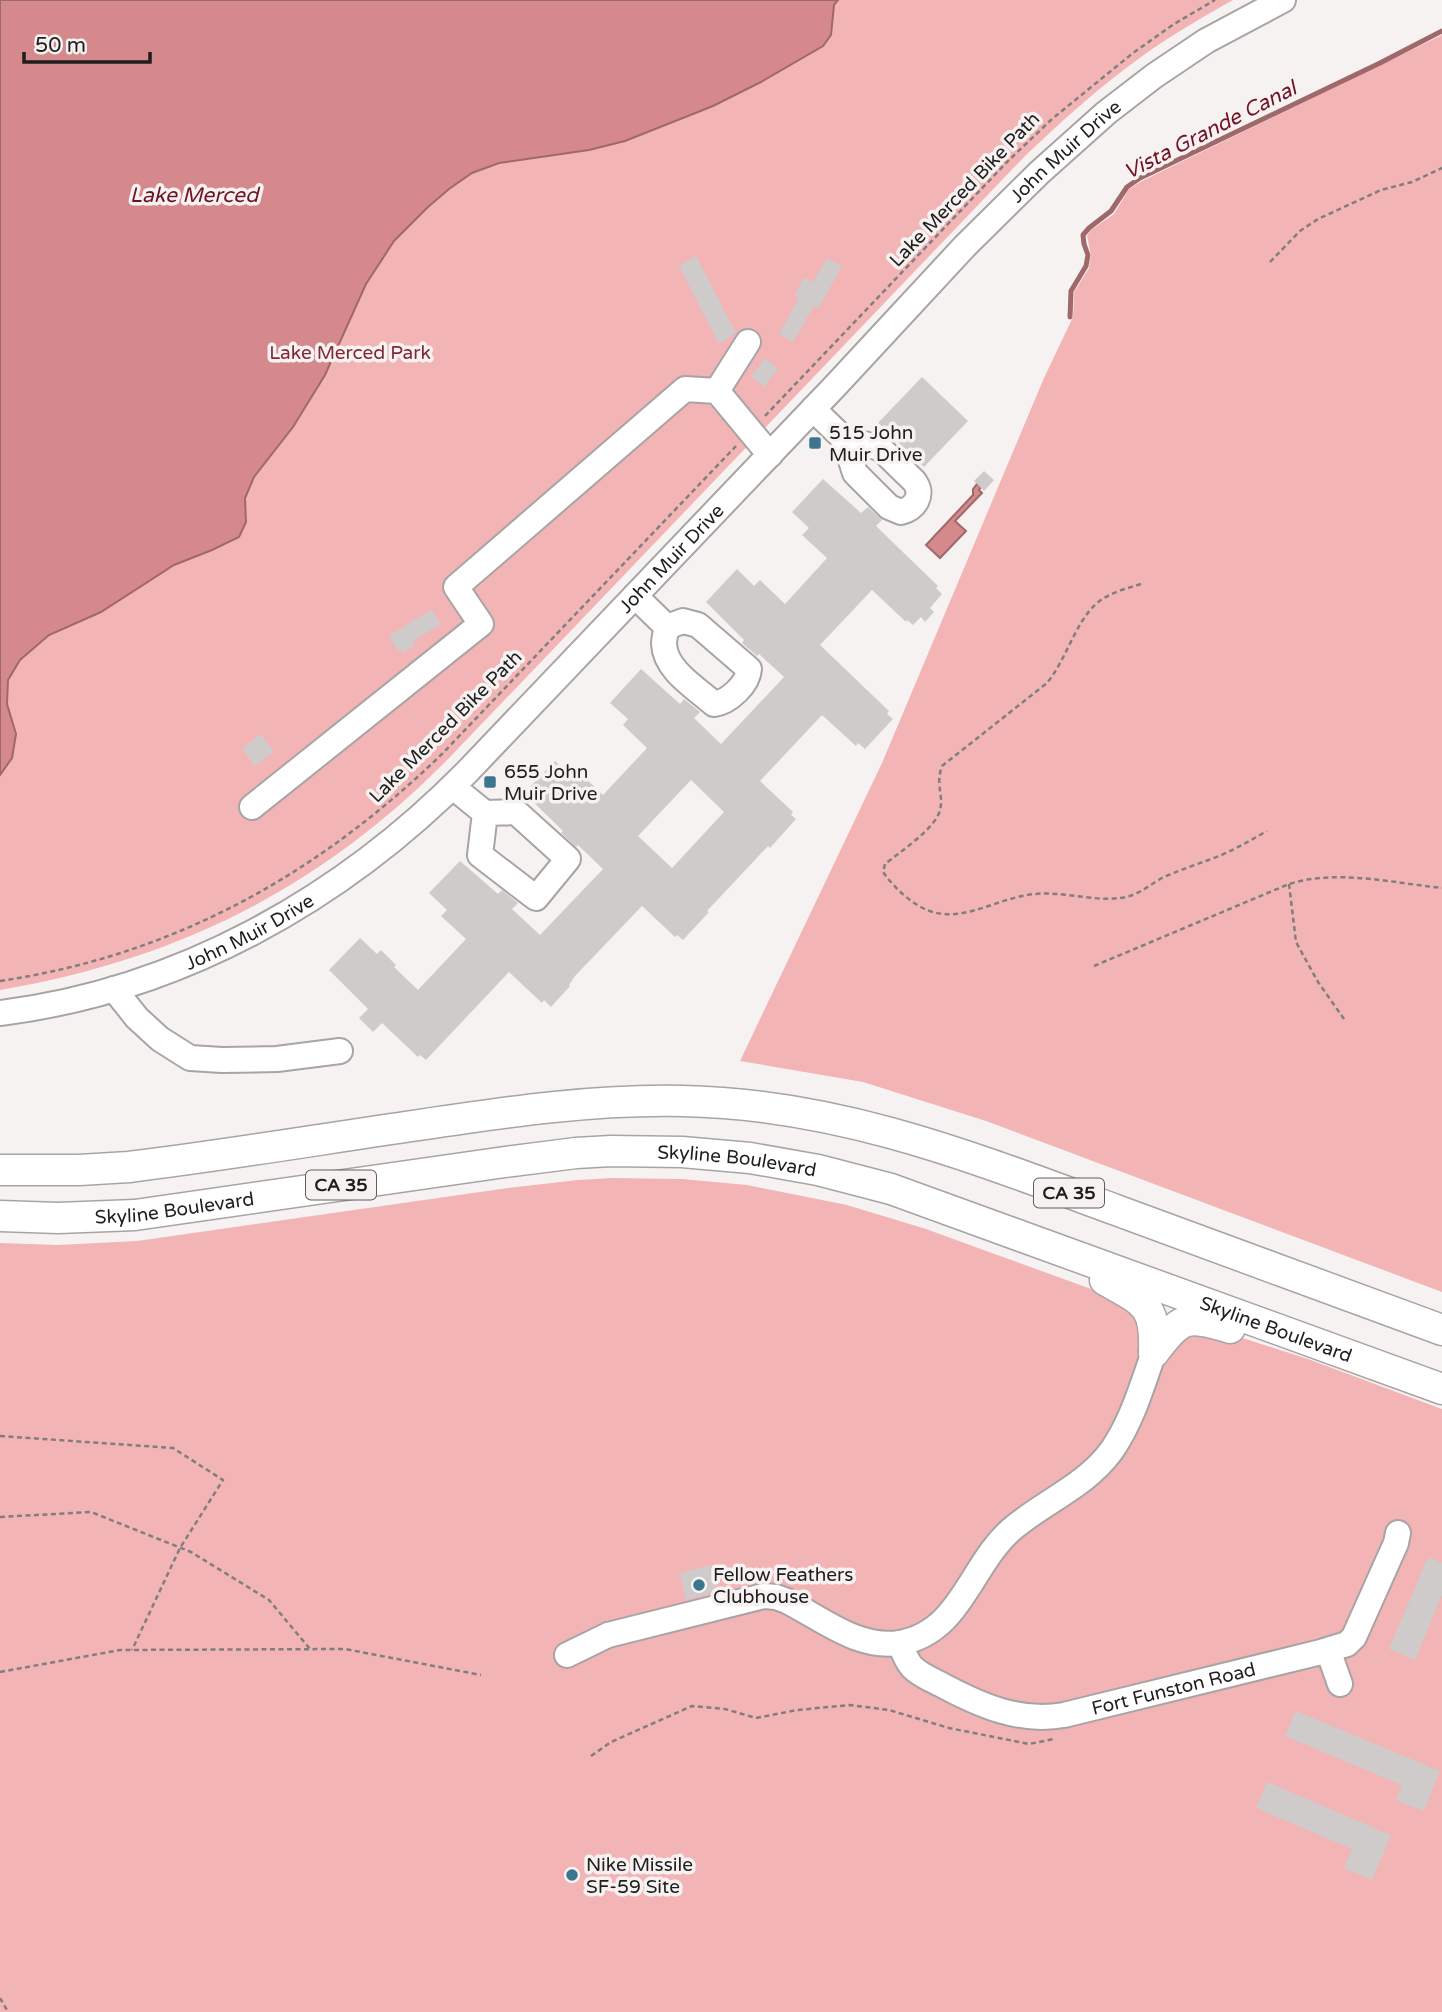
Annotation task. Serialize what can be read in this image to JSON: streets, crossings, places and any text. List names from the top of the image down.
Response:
{
  "streets": {
    "main road": ["Skyline Boulevard", "CA 35"],
    "street": ["John Muir Drive", "Fort Funston Road"],
    "path": ["Lake Merced Bike Path"]
  },
  "water": ["Vista Grande Canal", "Lake Merced"],
  "parks": ["Lake Merced Park"],
  "places": {
    "transit": ["515 John Muir Drive", "655 John Muir Drive"],
    "other": ["Fellow Feathers Clubhouse", "Nike Missile SF-59 Site"]
  },
  "scale_bar": "50 m"
}
